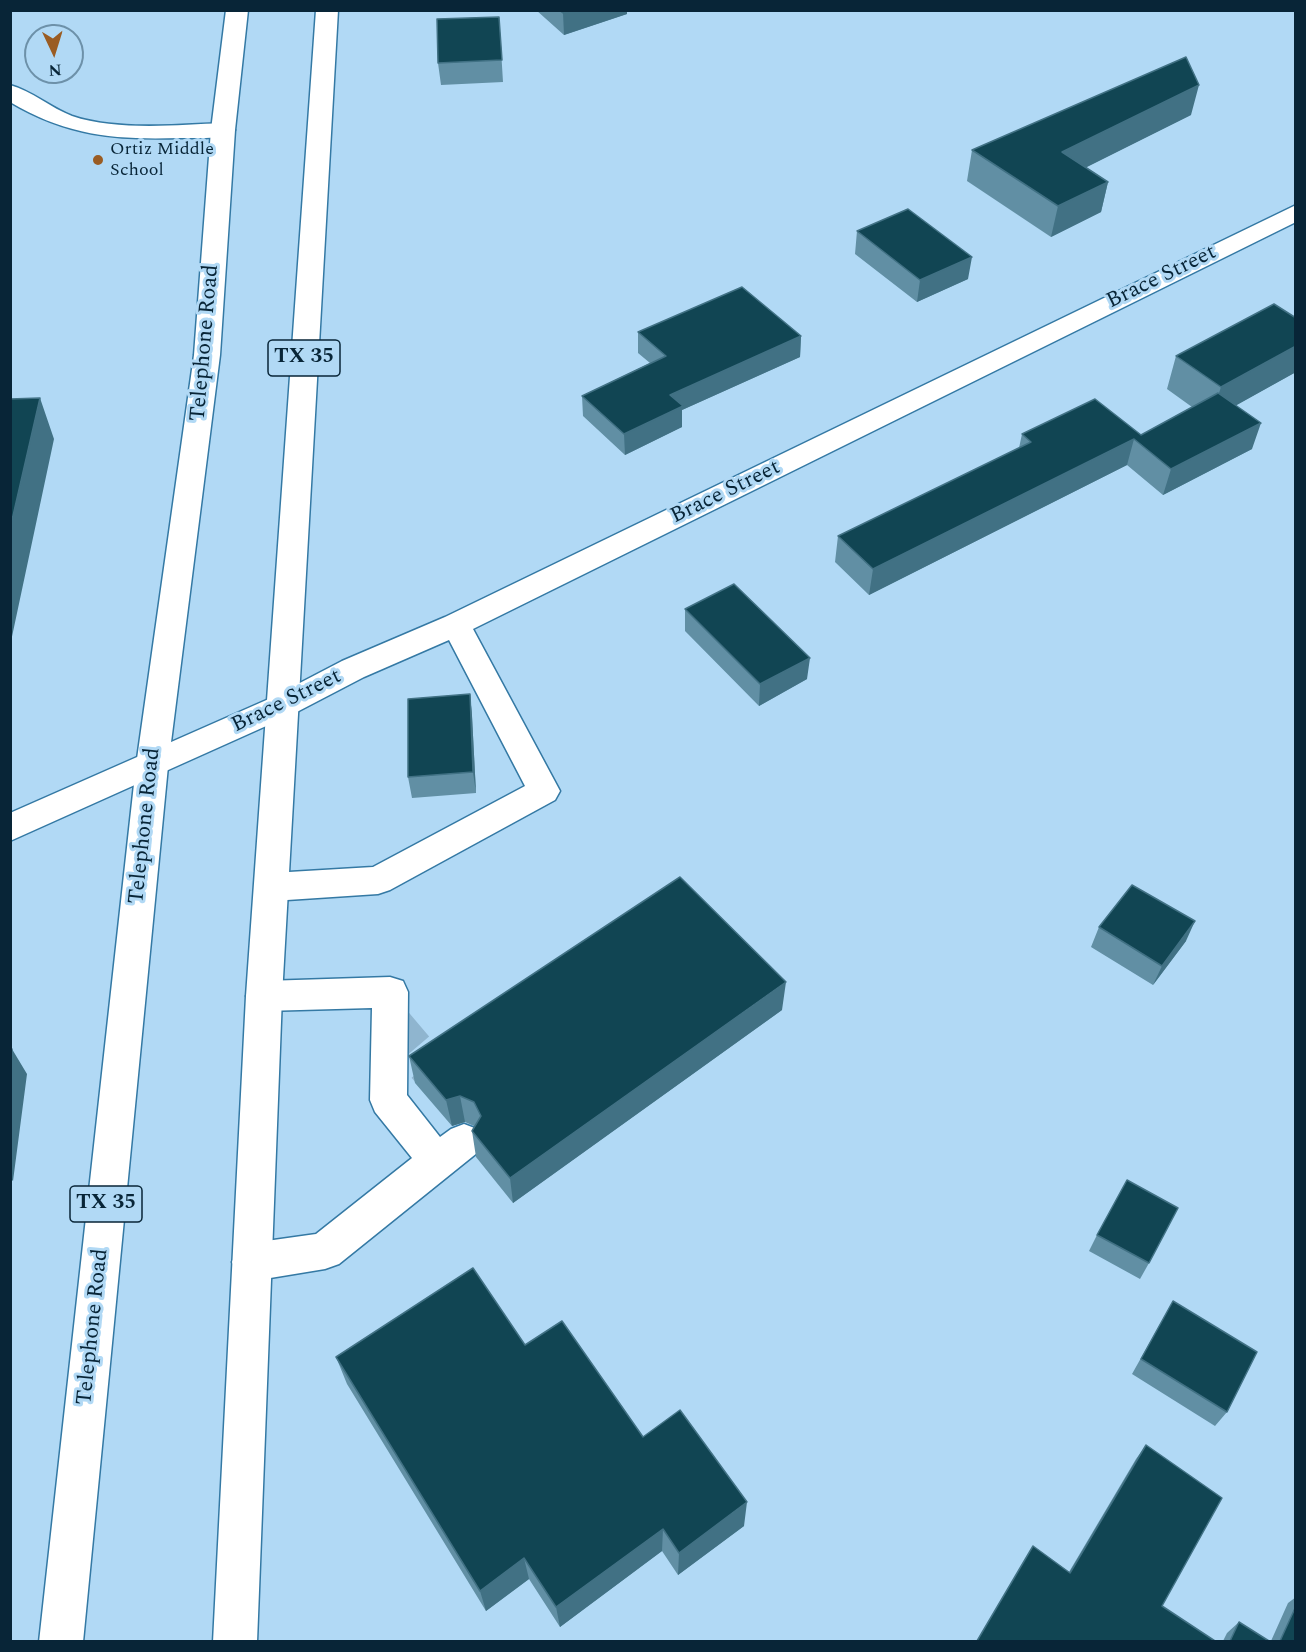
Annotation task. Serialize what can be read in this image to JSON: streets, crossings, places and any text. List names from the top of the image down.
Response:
{
  "streets": {
    "main road": ["Brace Street", "Telephone Road", "TX 35"]
  },
  "crossings": [
    ["Brace Street", "Telephone Road"],
    ["Brace Street", "TX 35"]
  ],
  "places": ["Ortiz Middle School"],
  "north": "bottom"
}
